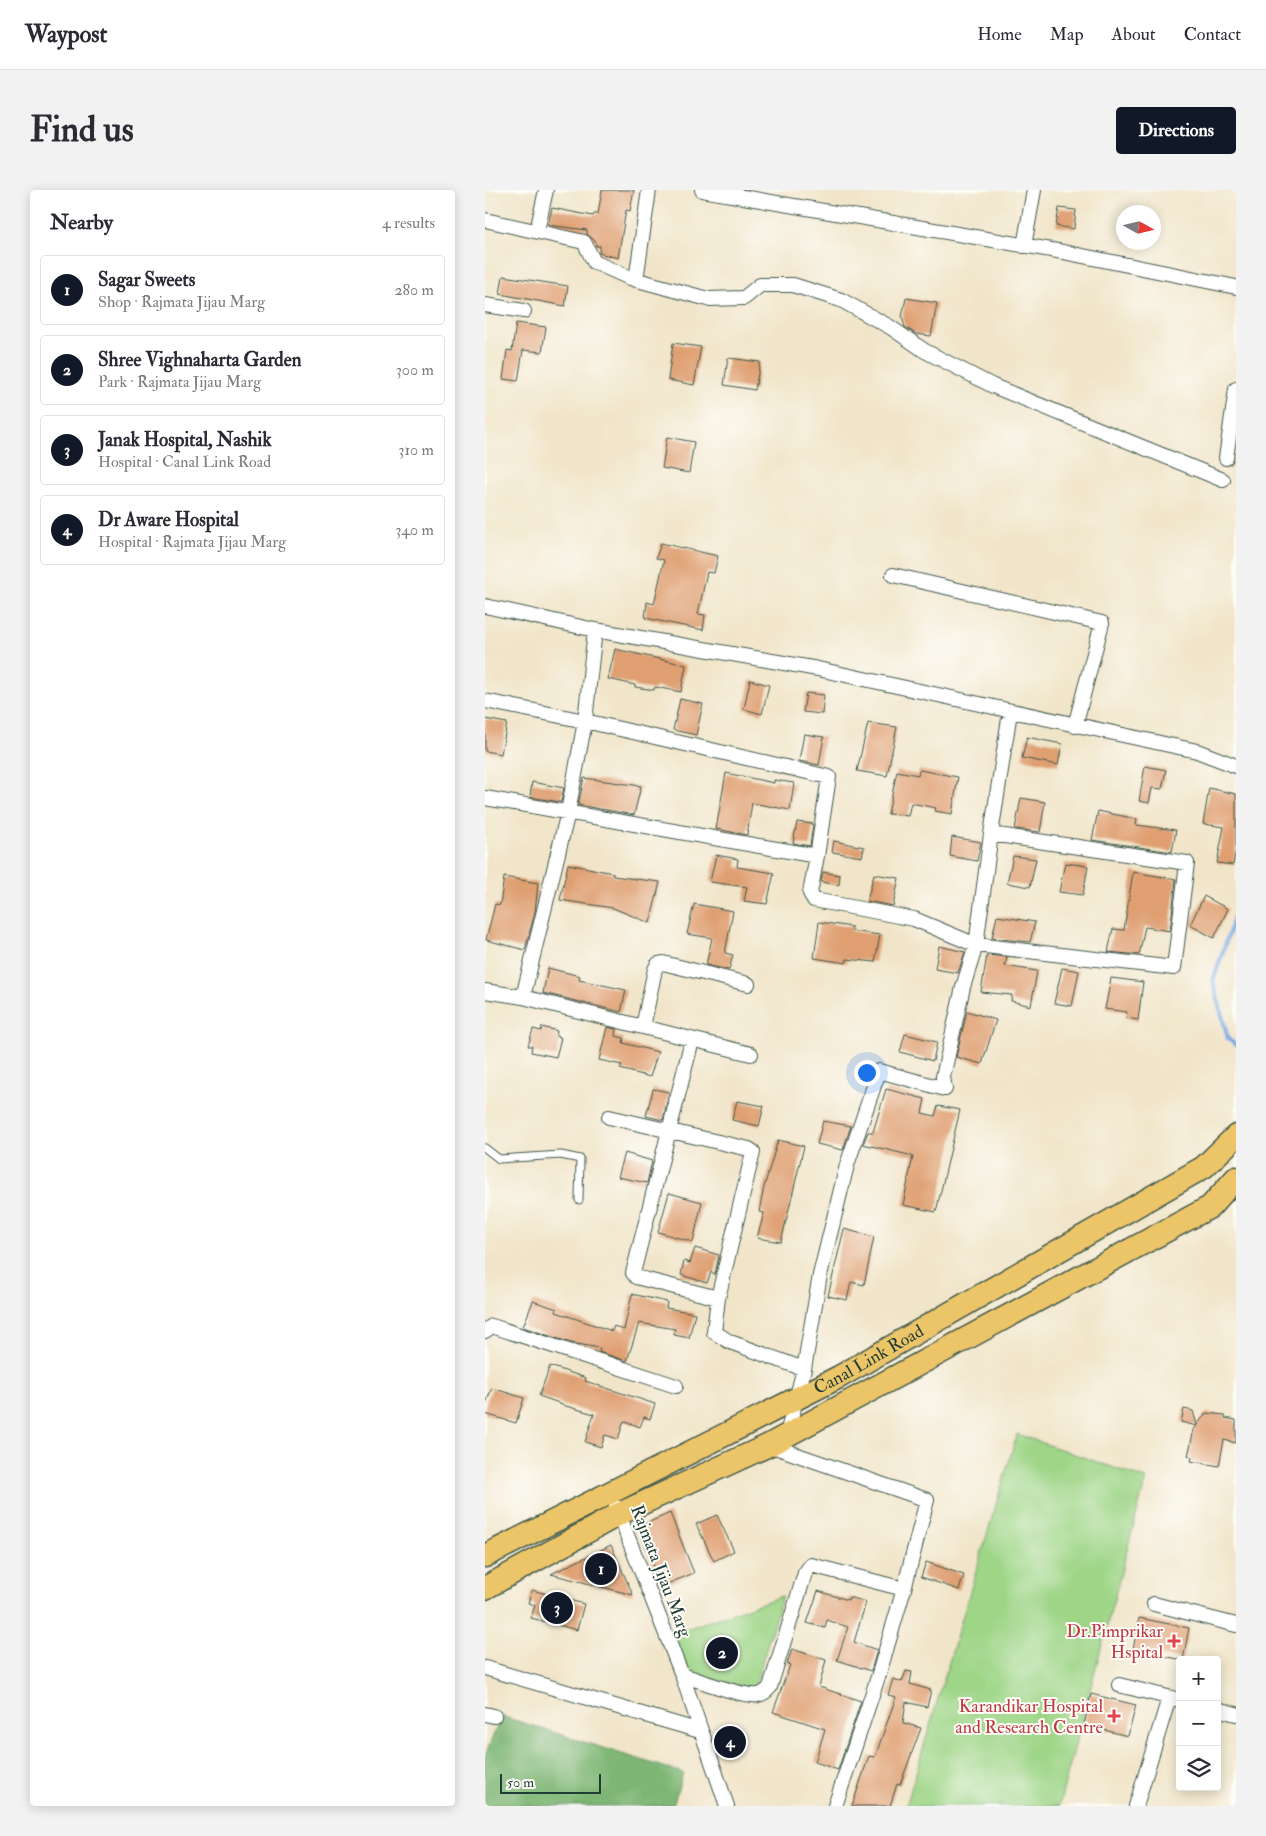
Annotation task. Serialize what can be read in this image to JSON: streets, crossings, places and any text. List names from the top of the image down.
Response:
{
  "streets": {
    "main road": ["Canal Link Road"],
    "street": ["Rajmata Jijau Marg"]
  },
  "crossings": [
    ["Canal Link Road", "Rajmata Jijau Marg"]
  ],
  "places": {
    "health": ["Dr.Pimprikar Hspital", "Karandikar Hospital and Research Centre"]
  },
  "scale_bar": "50 m",
  "north": "right",
  "page": {
    "header": "Waypost",
    "nav": [
      "Home",
      "Map",
      "About",
      "Contact"
    ],
    "buttons": "Directions",
    "title": "Find us",
    "heading": ["Nearby", "4 results"],
    "list": [
      {
        "mark": "1",
        "name": "Sagar Sweets",
        "note": "Shop · Rajmata Jijau Marg",
        "value": "280 m"
      },
      {
        "mark": "2",
        "name": "Shree Vighnaharta Garden",
        "note": "Park · Rajmata Jijau Marg",
        "value": "300 m"
      },
      {
        "mark": "3",
        "name": "Janak Hospital, Nashik",
        "note": "Hospital · Canal Link Road",
        "value": "310 m"
      },
      {
        "mark": "4",
        "name": "Dr Aware Hospital",
        "note": "Hospital · Rajmata Jijau Marg",
        "value": "340 m"
      }
    ],
    "pins": [
      "1",
      "3",
      "2",
      "4"
    ],
    "map_buttons": ["+", "−"],
    "scale": "50 m"
  }
}
